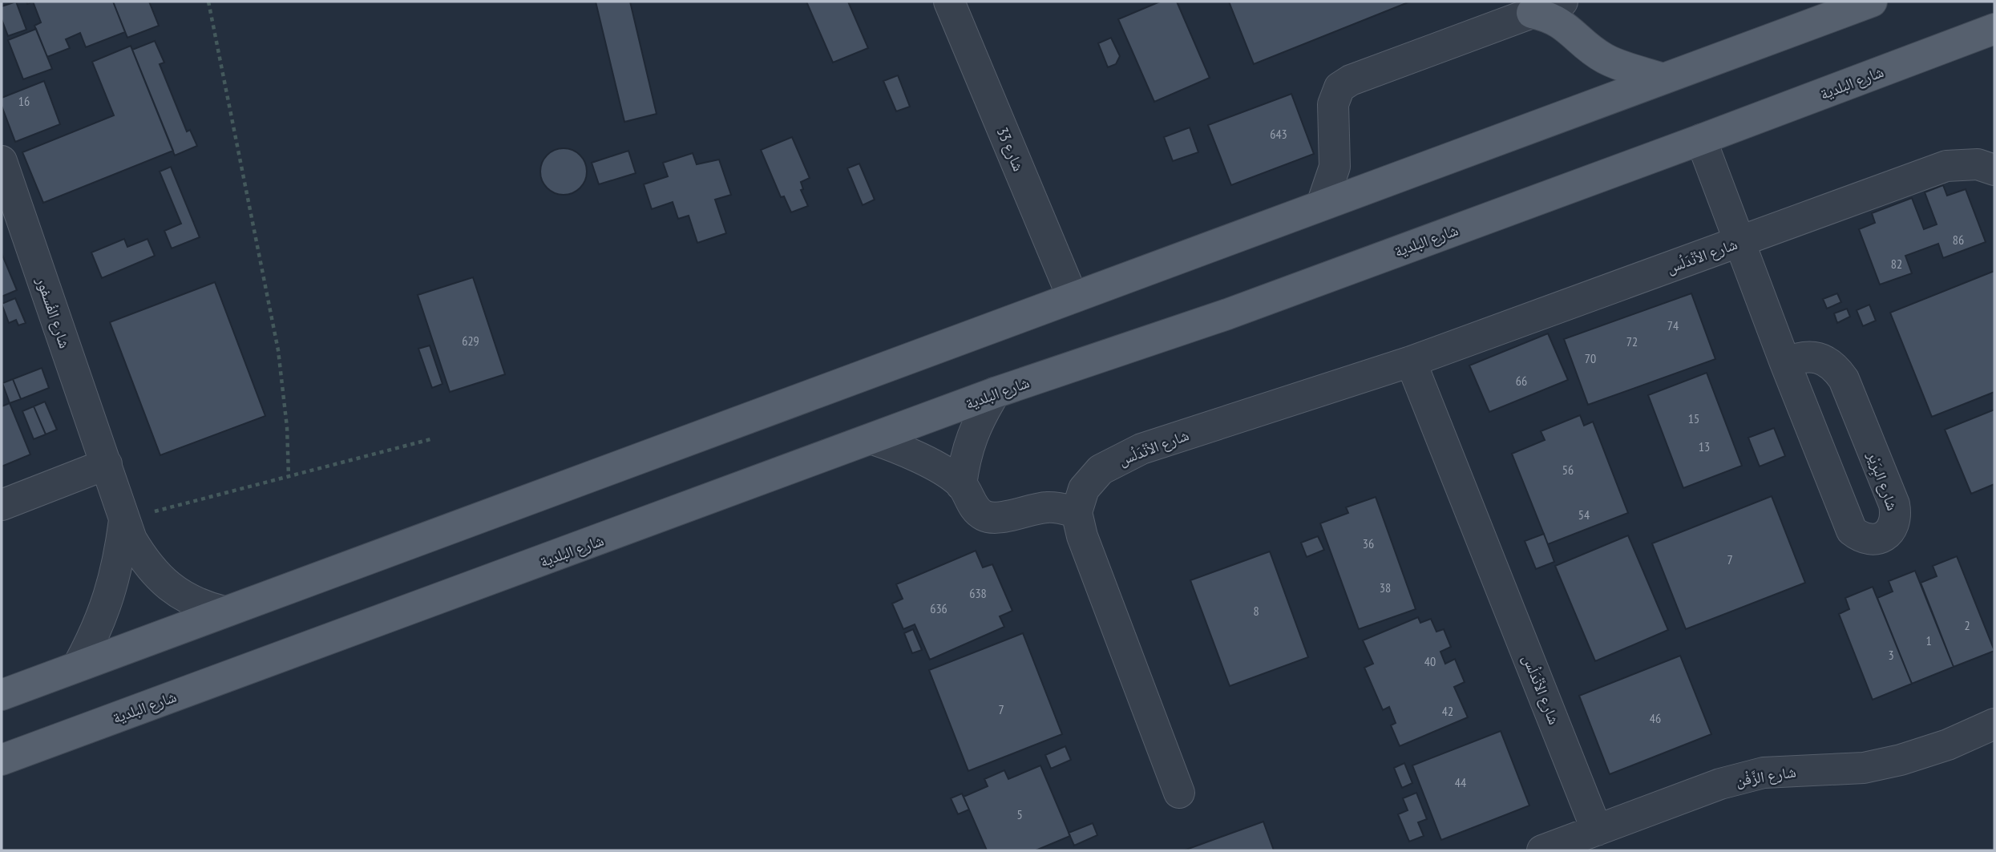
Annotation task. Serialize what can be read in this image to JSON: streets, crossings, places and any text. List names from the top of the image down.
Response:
{
  "streets": {
    "main road": ["شارع البلدية"],
    "street": [
      "شارع 33",
      "شارع الأنْدَلُس",
      "شارع الفُسفور",
      "شارع البِرَيْر",
      "شارع الزَّفْن"
    ]
  },
  "crossings": [
    ["شارع البلدية", "شارع البِرَيْر"],
    ["شارع الأنْدَلُس", "شارع البِرَيْر"],
    ["شارع الأنْدَلُس", "شارع الزَّفْن"]
  ],
  "house_numbers": [
    "16",
    "643",
    "86",
    "82",
    "74",
    "629",
    "72",
    "70",
    "66",
    "15",
    "13",
    "56",
    "54",
    "36",
    "7",
    "38",
    "638",
    "636",
    "8",
    "2",
    "1",
    "3",
    "40",
    "7",
    "42",
    "46",
    "44",
    "5"
  ]
}
